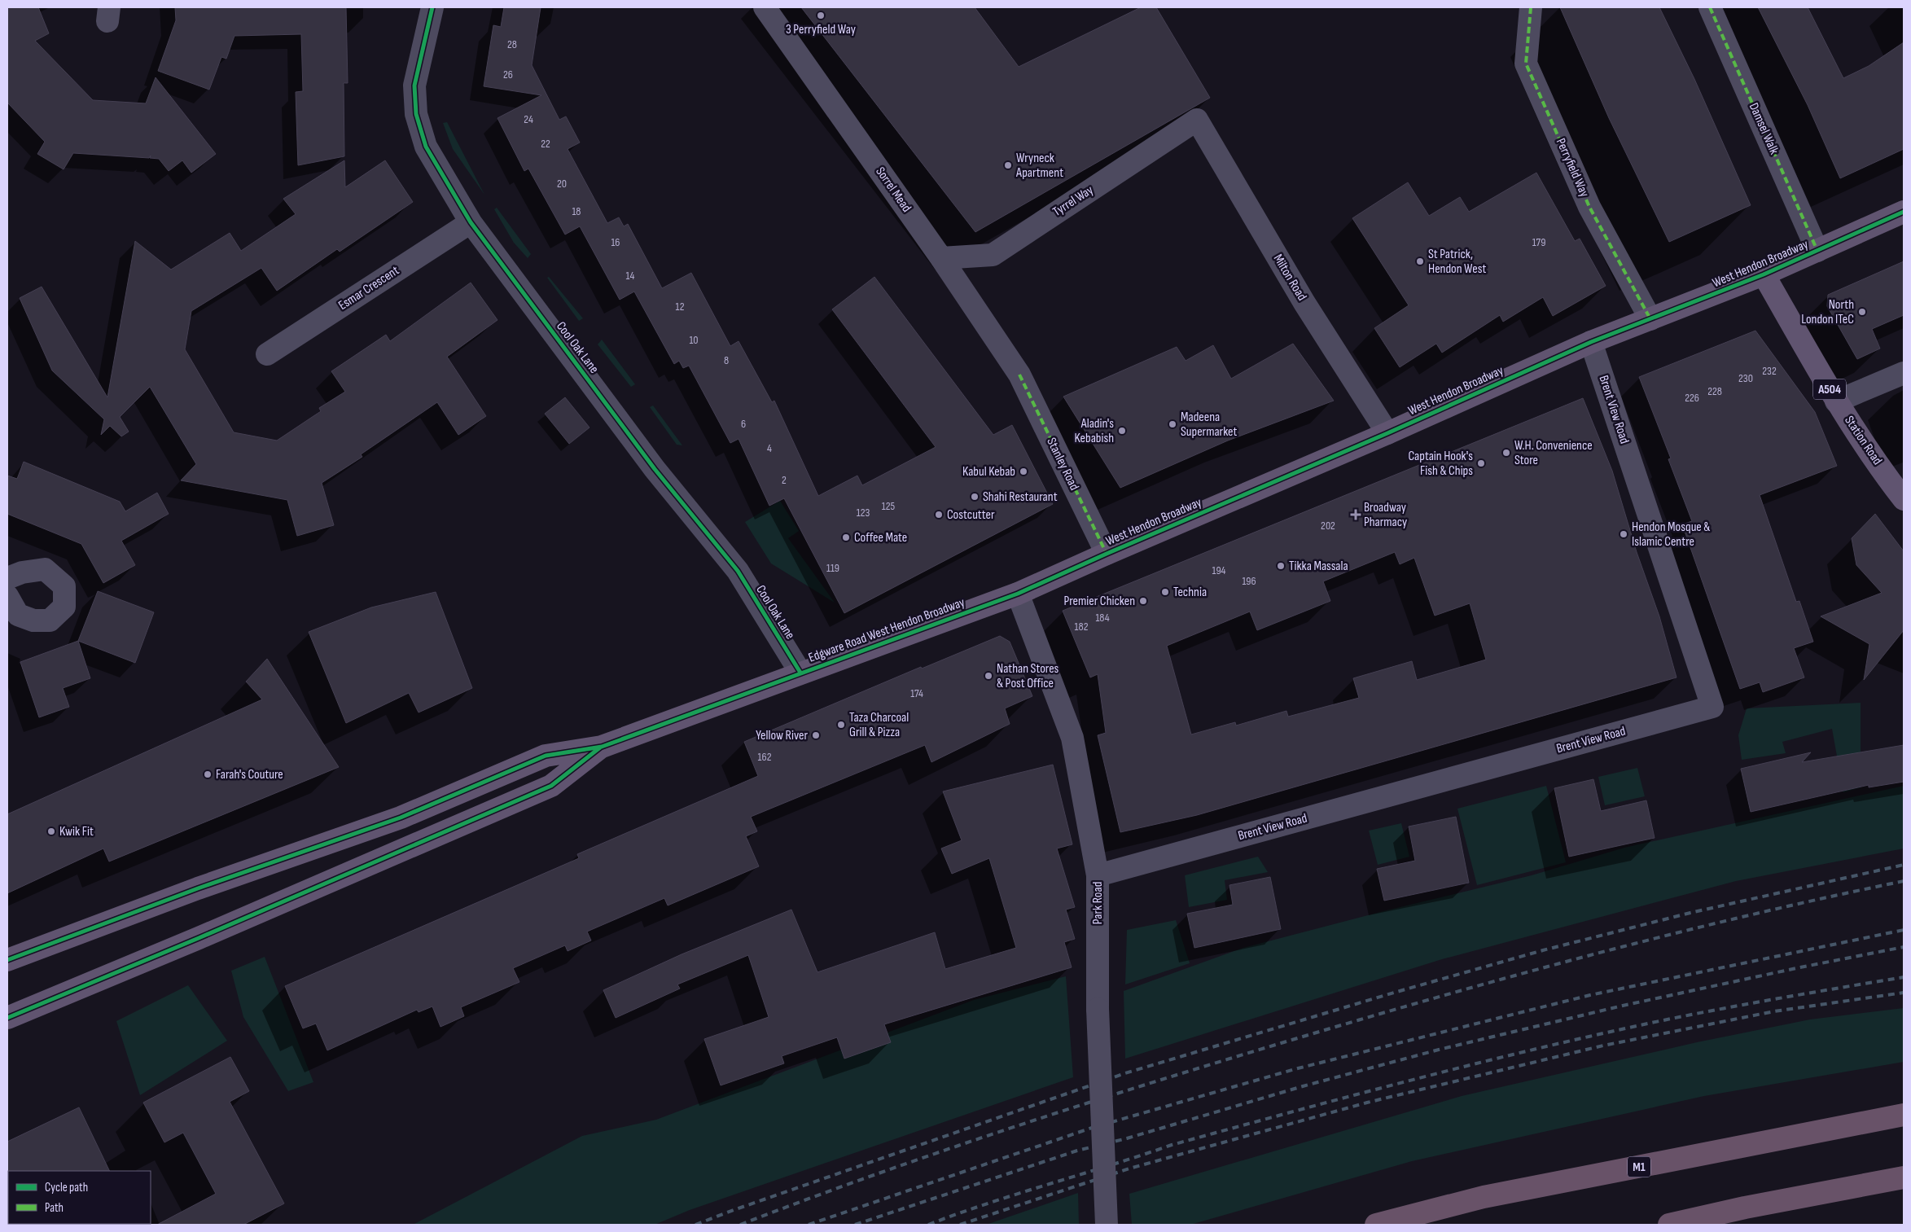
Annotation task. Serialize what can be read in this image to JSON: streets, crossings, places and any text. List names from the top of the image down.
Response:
{
  "streets": {
    "highway": ["M1"],
    "main road": [
      "West Hendon Broadway",
      "A504",
      "Station Road",
      "Edgware Road West Hendon Broadway"
    ],
    "street": [
      "Damsel Walk",
      "Perryfield Way",
      "Sorrel Mead",
      "Tyrrel Way",
      "Milton Road",
      "Esmar Crescent",
      "Cool Oak Lane",
      "Brent View Road",
      "Stanley Road",
      "Park Road"
    ]
  },
  "crossings": [
    ["Damsel Walk", "West Hendon Broadway"],
    ["Perryfield Way", "West Hendon Broadway"],
    ["Sorrel Mead", "Tyrrel Way"],
    ["Sorrel Mead", "Stanley Road"],
    ["Tyrrel Way", "Milton Road"],
    ["West Hendon Broadway", "Milton Road"],
    ["West Hendon Broadway", "Brent View Road"],
    ["West Hendon Broadway", "Station Road"],
    ["West Hendon Broadway", "Stanley Road"],
    ["West Hendon Broadway", "Edgware Road West Hendon Broadway"],
    ["West Hendon Broadway", "Park Road"],
    ["Esmar Crescent", "Cool Oak Lane"],
    ["Cool Oak Lane", "Edgware Road West Hendon Broadway"],
    ["Brent View Road", "Park Road"],
    ["Edgware Road West Hendon Broadway", "Park Road"]
  ],
  "places": {
    "other": [
      "3 Perryfield Way",
      "Wryneck Apartment",
      "St Patrick, Hendon West",
      "North London ITeC",
      "Madeena Supermarket",
      "Aladin's Kebabish",
      "W.H. Convenience Store",
      "Captain Hook's Fish & Chips",
      "Kabul Kebab",
      "Shahi Restaurant",
      "Costcutter",
      "Hendon Mosque & Islamic Centre",
      "Coffee Mate",
      "Tikka Massala",
      "Technia",
      "Premier Chicken",
      "Nathan Stores & Post Office",
      "Taza Charcoal Grill & Pizza",
      "Yellow River",
      "Farah's Couture",
      "Kwik Fit"
    ],
    "health": ["Broadway Pharmacy"]
  },
  "house_numbers": [
    "28",
    "26",
    "24",
    "22",
    "20",
    "18",
    "16",
    "179",
    "14",
    "12",
    "10",
    "8",
    "232",
    "230",
    "228",
    "226",
    "6",
    "4",
    "2",
    "125",
    "123",
    "202",
    "119",
    "194",
    "196",
    "184",
    "182",
    "174",
    "162"
  ],
  "legend": ["Cycle path", "Path"]
}
